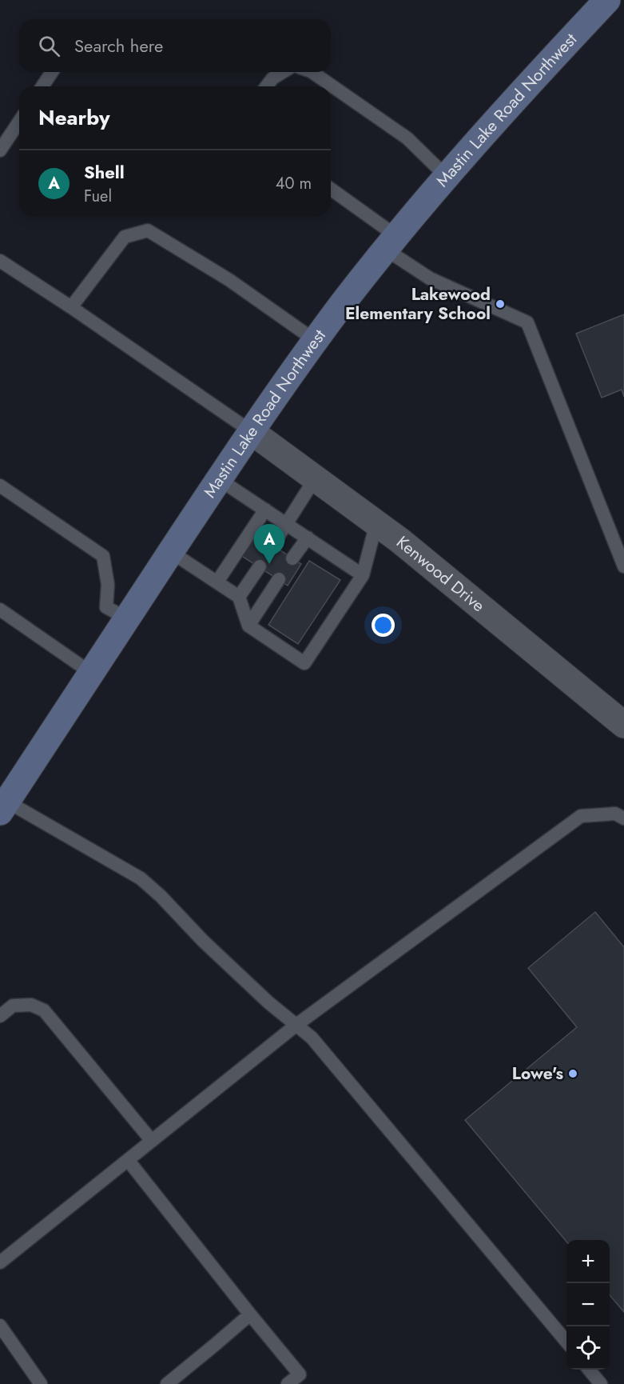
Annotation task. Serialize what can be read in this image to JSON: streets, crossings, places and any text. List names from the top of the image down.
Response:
{
  "streets": {
    "street": ["Mastin Lake Road Northwest", "Kenwood Drive"]
  },
  "crossings": [
    ["Mastin Lake Road Northwest", "Kenwood Drive"]
  ],
  "places": ["Lakewood Elementary School", "Lowe's"],
  "page": {
    "search": "Search here",
    "heading": "Nearby",
    "list": [
      {
        "mark": "A",
        "name": "Shell",
        "note": "Fuel",
        "value": "40 m"
      }
    ],
    "pins": "A",
    "map_buttons": ["+", "−"]
  }
}
